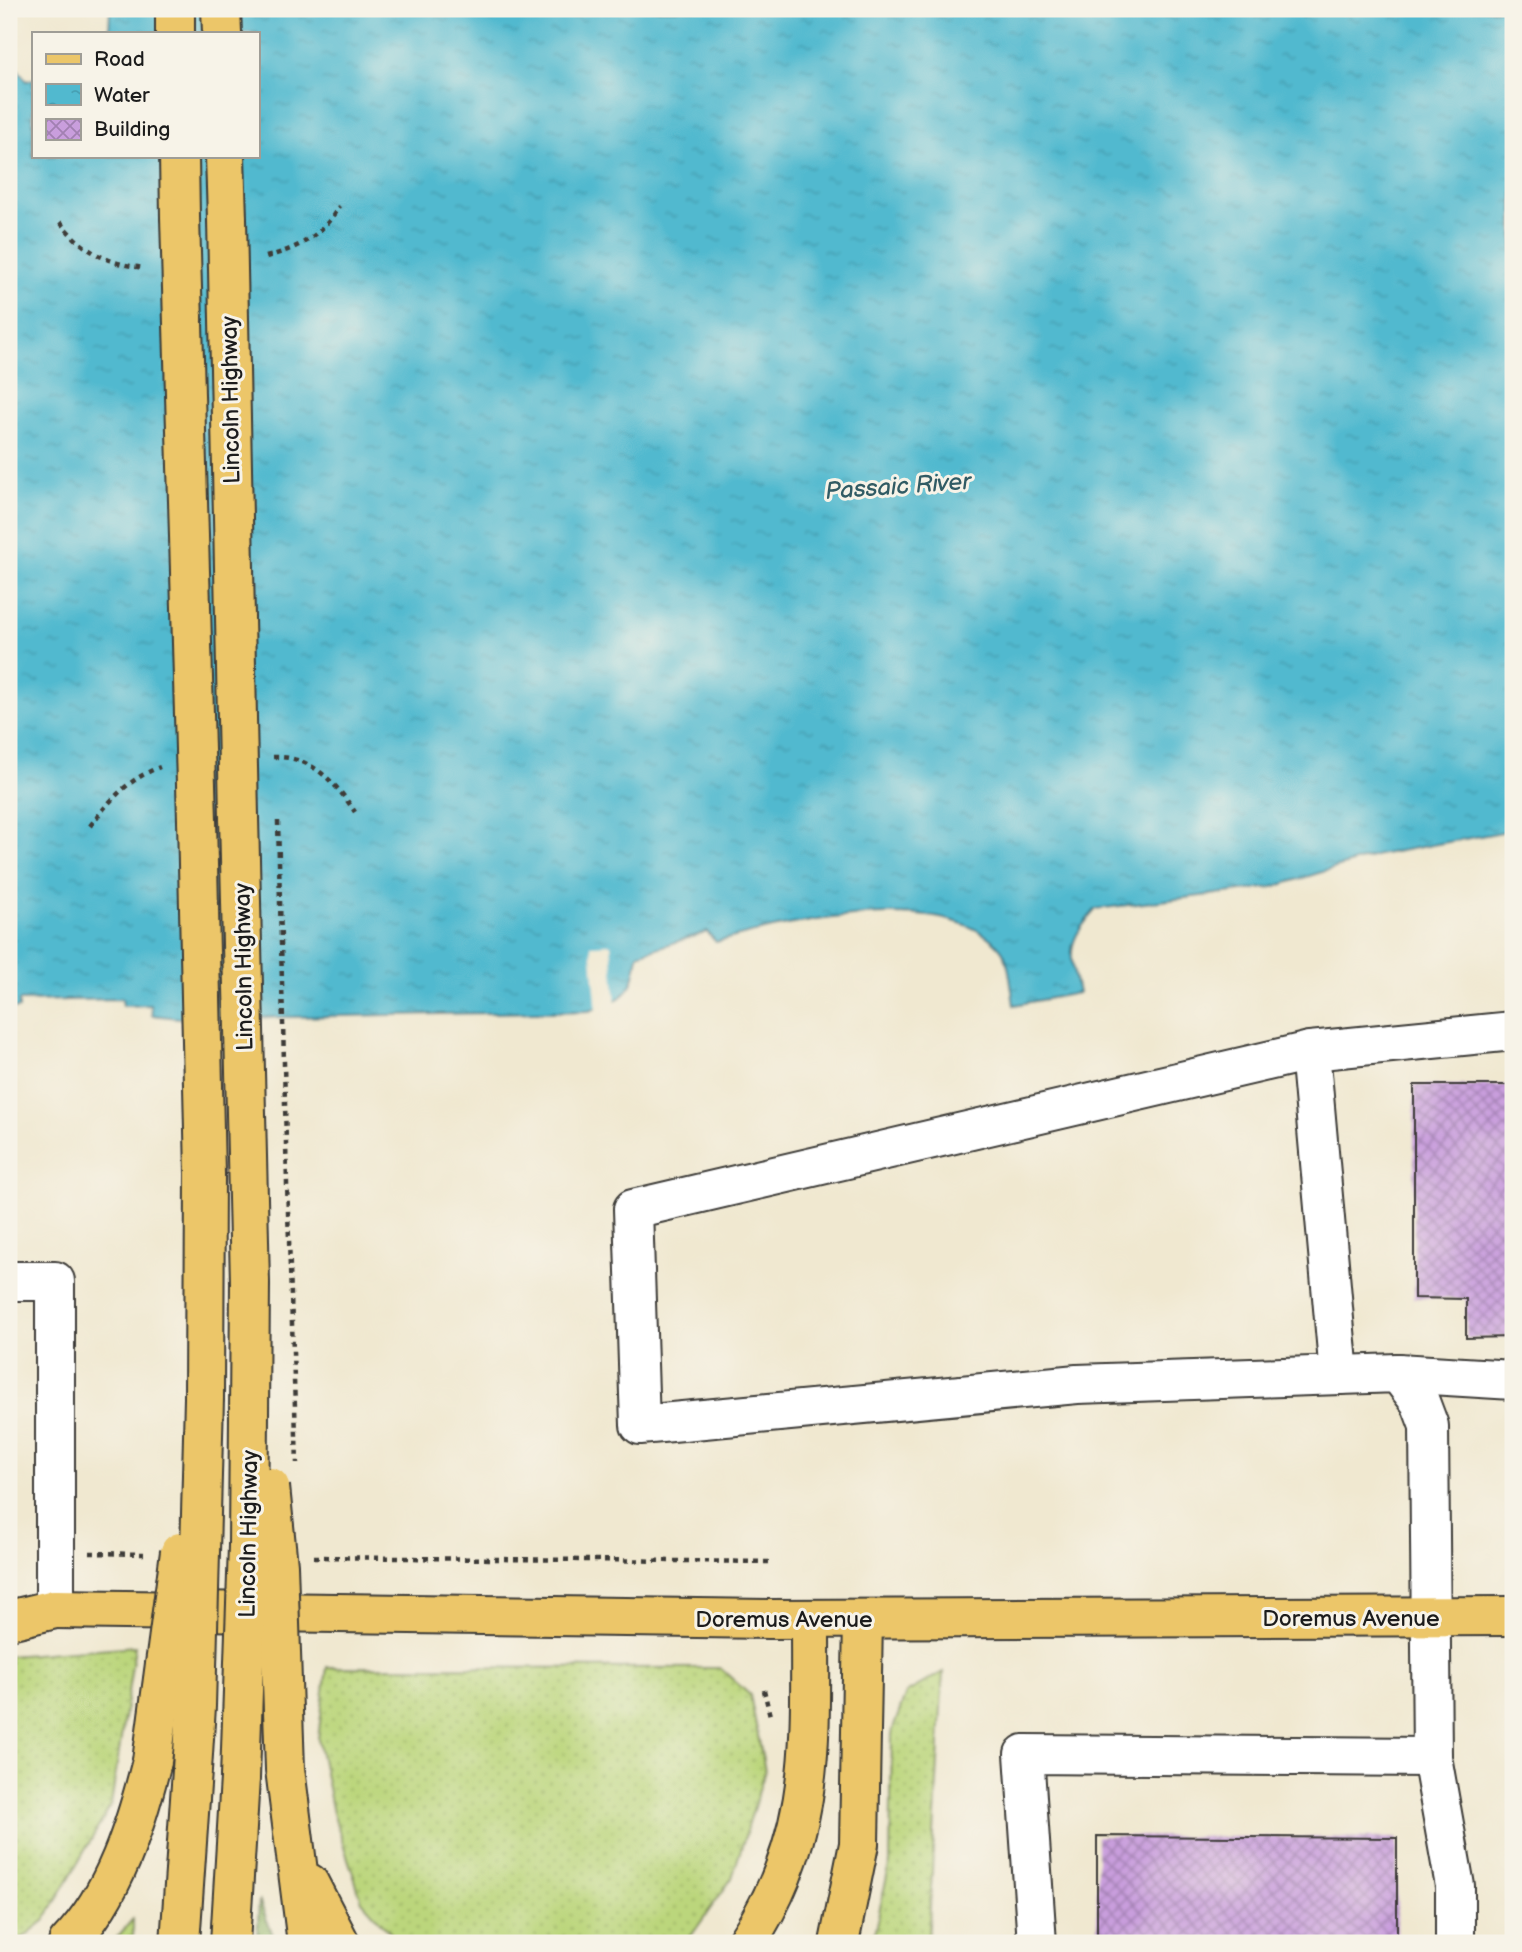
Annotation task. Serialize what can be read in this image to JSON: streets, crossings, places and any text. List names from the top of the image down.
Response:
{
  "streets": {
    "main road": ["Lincoln Highway", "Doremus Avenue"]
  },
  "water": ["Passaic River"],
  "legend": ["Road", "Water", "Building"]
}
